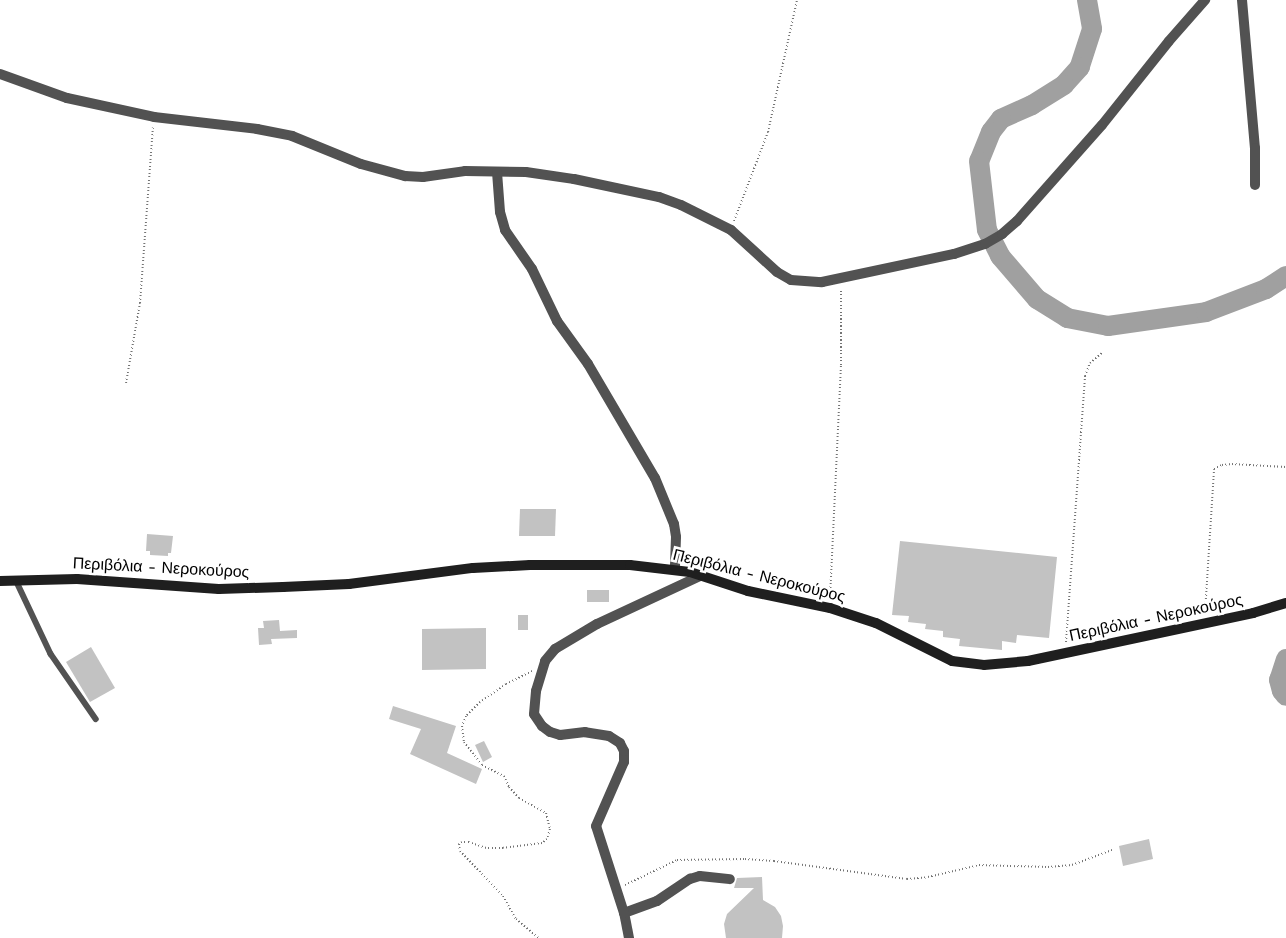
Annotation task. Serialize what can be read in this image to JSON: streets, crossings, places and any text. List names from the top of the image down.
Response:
{
  "streets": {
    "main road": ["Περιβόλια - Νεροκούρος"]
  }
}
